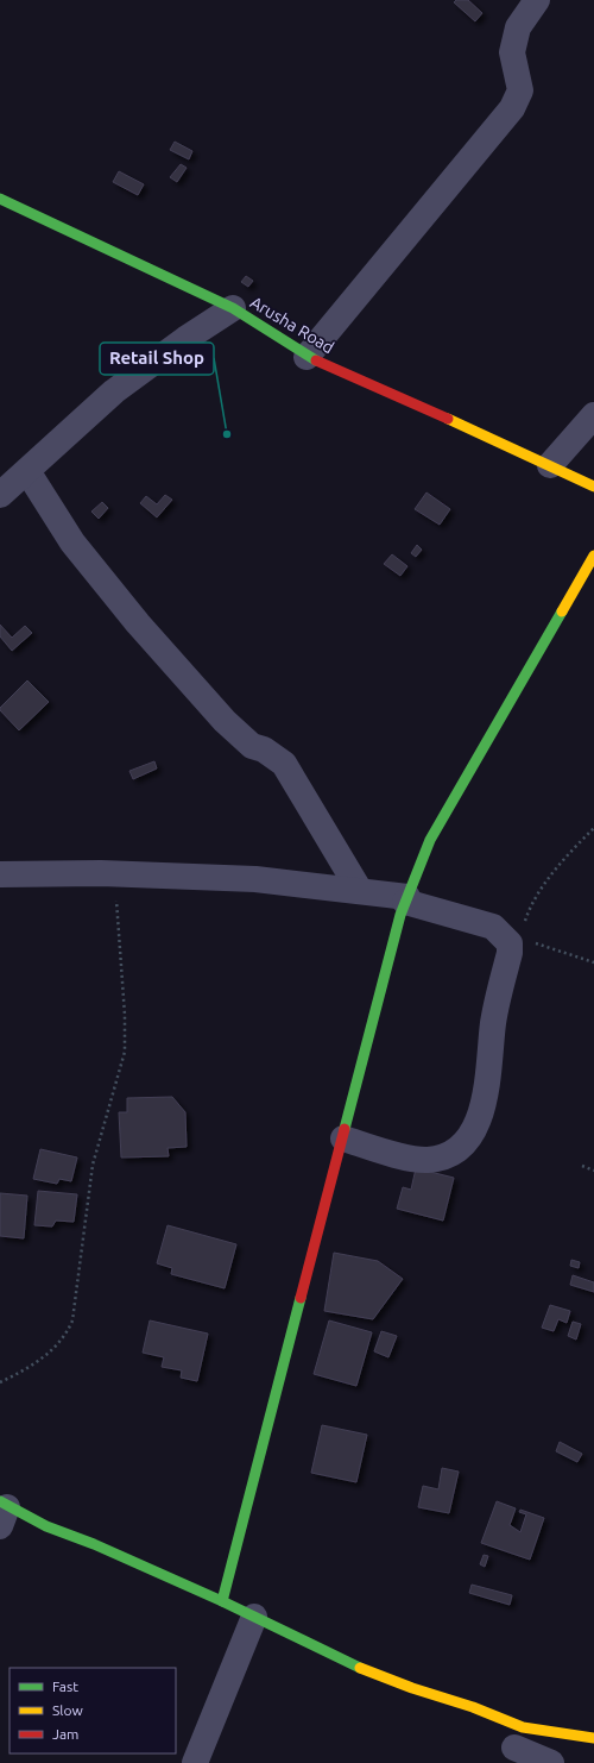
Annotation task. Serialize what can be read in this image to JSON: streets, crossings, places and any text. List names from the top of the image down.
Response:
{
  "streets": {
    "street": ["Arusha Road"]
  },
  "places": ["Retail Shop"],
  "legend": ["Fast", "Slow", "Jam"]
}
